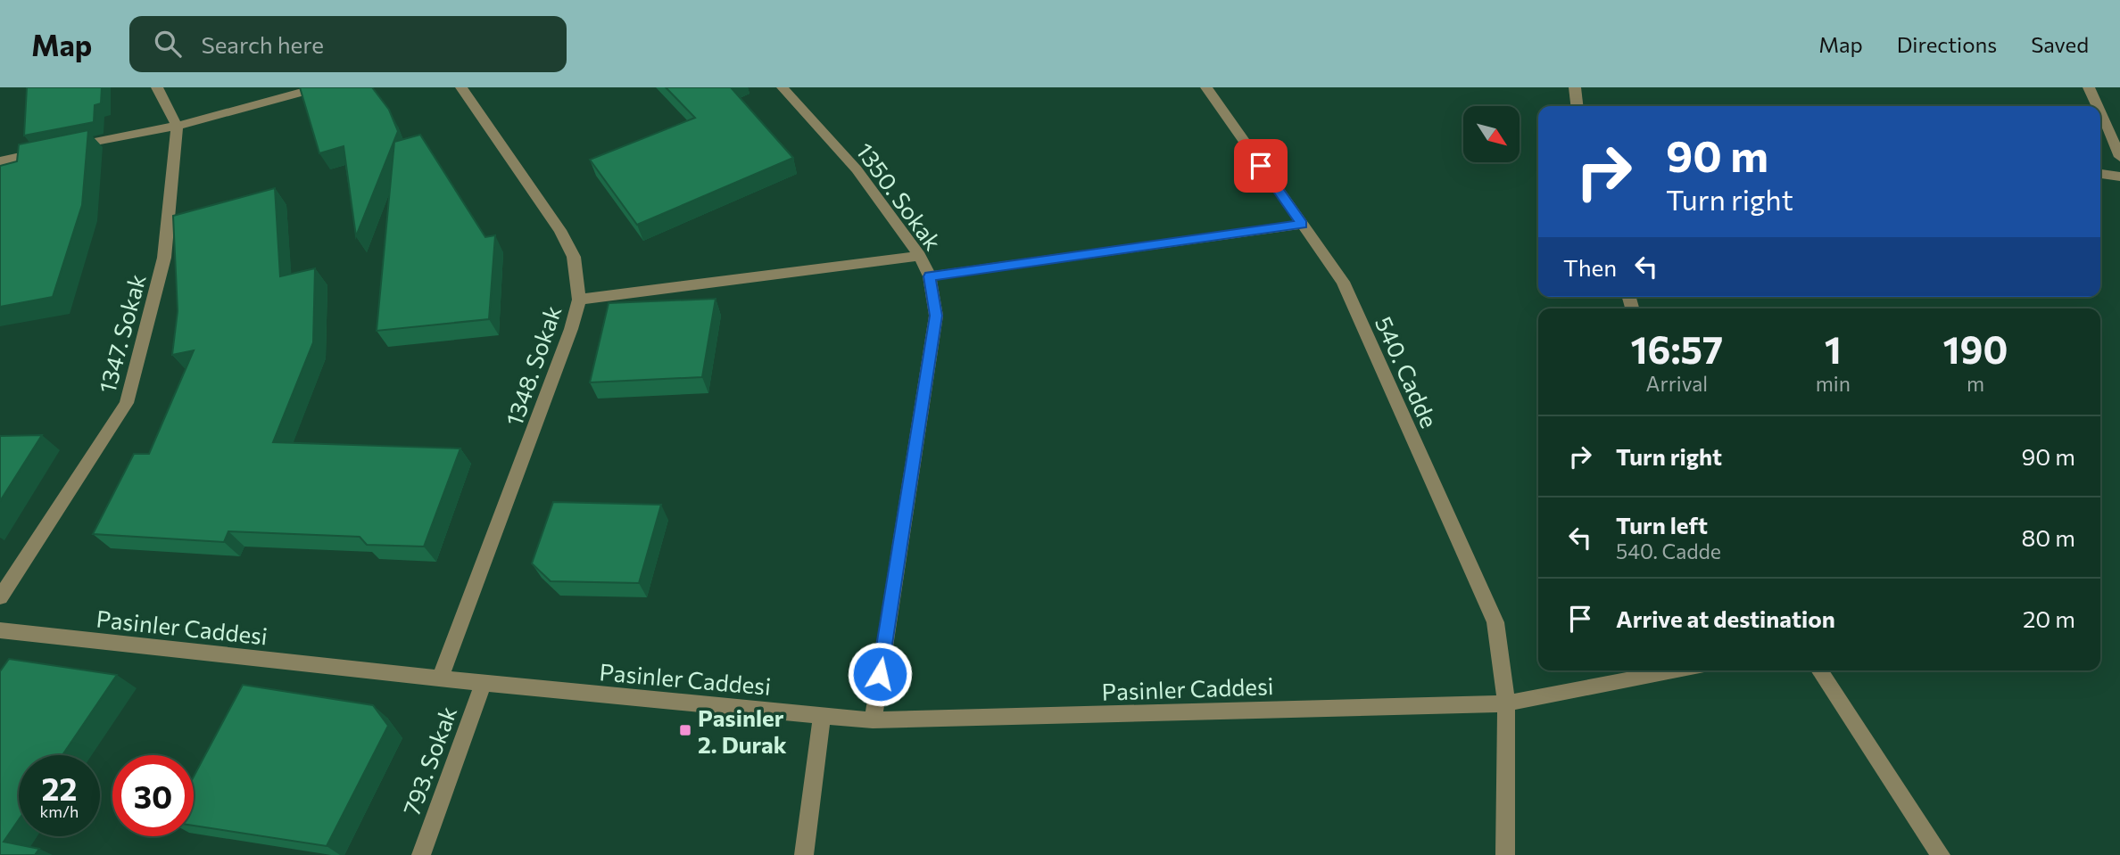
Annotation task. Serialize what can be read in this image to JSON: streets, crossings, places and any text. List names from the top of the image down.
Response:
{
  "streets": {
    "street": [
      "1350. Sokak",
      "1347. Sokak",
      "1348. Sokak",
      "540. Cadde",
      "Pasinler Caddesi",
      "793. Sokak"
    ]
  },
  "crossings": [
    ["1350. Sokak", "Pasinler Caddesi"],
    ["1348. Sokak", "Pasinler Caddesi"],
    ["540. Cadde", "Pasinler Caddesi"],
    ["Pasinler Caddesi", "793. Sokak"]
  ],
  "places": {
    "transit": ["Pasinler 2. Durak"]
  },
  "north": "bottom right",
  "page": {
    "header": "Map",
    "search": "Search here",
    "nav": ["Map", "Directions", "Saved"],
    "turn": ["90 m", "Turn right"],
    "then": "Then",
    "eta": [
      "16:57",
      "Arrival",
      "1",
      "min",
      "190",
      "m"
    ],
    "list": [
      {
        "name": "Turn right",
        "value": "90 m"
      },
      {
        "name": "Turn left",
        "note": "540. Cadde",
        "value": "80 m"
      },
      {
        "name": "Arrive at destination",
        "value": "20 m"
      }
    ],
    "speed": "22 km/h",
    "limit": "30"
  }
}
